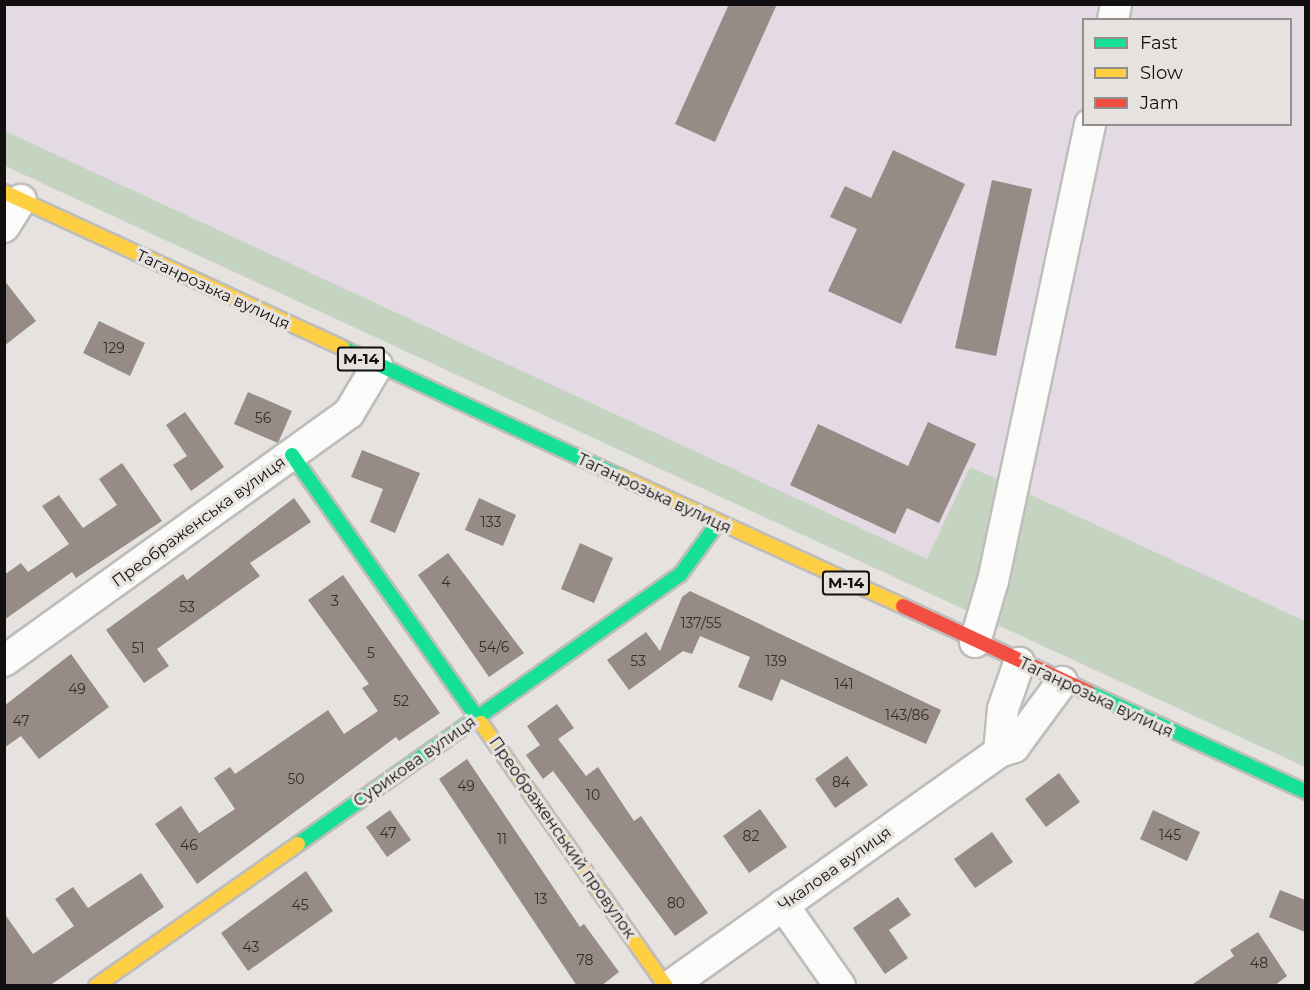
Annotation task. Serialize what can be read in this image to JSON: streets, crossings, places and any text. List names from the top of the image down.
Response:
{
  "streets": {
    "main road": [
      "Таганрозька вулиця",
      "М-14",
      "Сурикова вулиця",
      "Преображенський провулок"
    ],
    "street": ["Преображенська вулиця", "Чкалова вулиця"]
  },
  "crossings": [
    ["Таганрозька вулиця", "Преображенська вулиця"],
    ["Таганрозька вулиця", "Сурикова вулиця"],
    ["Таганрозька вулиця", "Чкалова вулиця"],
    ["Преображенська вулиця", "Преображенський провулок"],
    ["Сурикова вулиця", "Преображенський провулок"],
    ["Преображенський провулок", "Чкалова вулиця"]
  ],
  "house_numbers": [
    "129",
    "56",
    "133",
    "4",
    "3",
    "53",
    "137/55",
    "54/6",
    "51",
    "5",
    "53",
    "139",
    "141",
    "49",
    "52",
    "143/86",
    "47",
    "50",
    "84",
    "49",
    "10",
    "47",
    "145",
    "82",
    "11",
    "46",
    "13",
    "80",
    "45",
    "43",
    "78",
    "48"
  ],
  "legend": ["Fast", "Slow", "Jam"]
}
